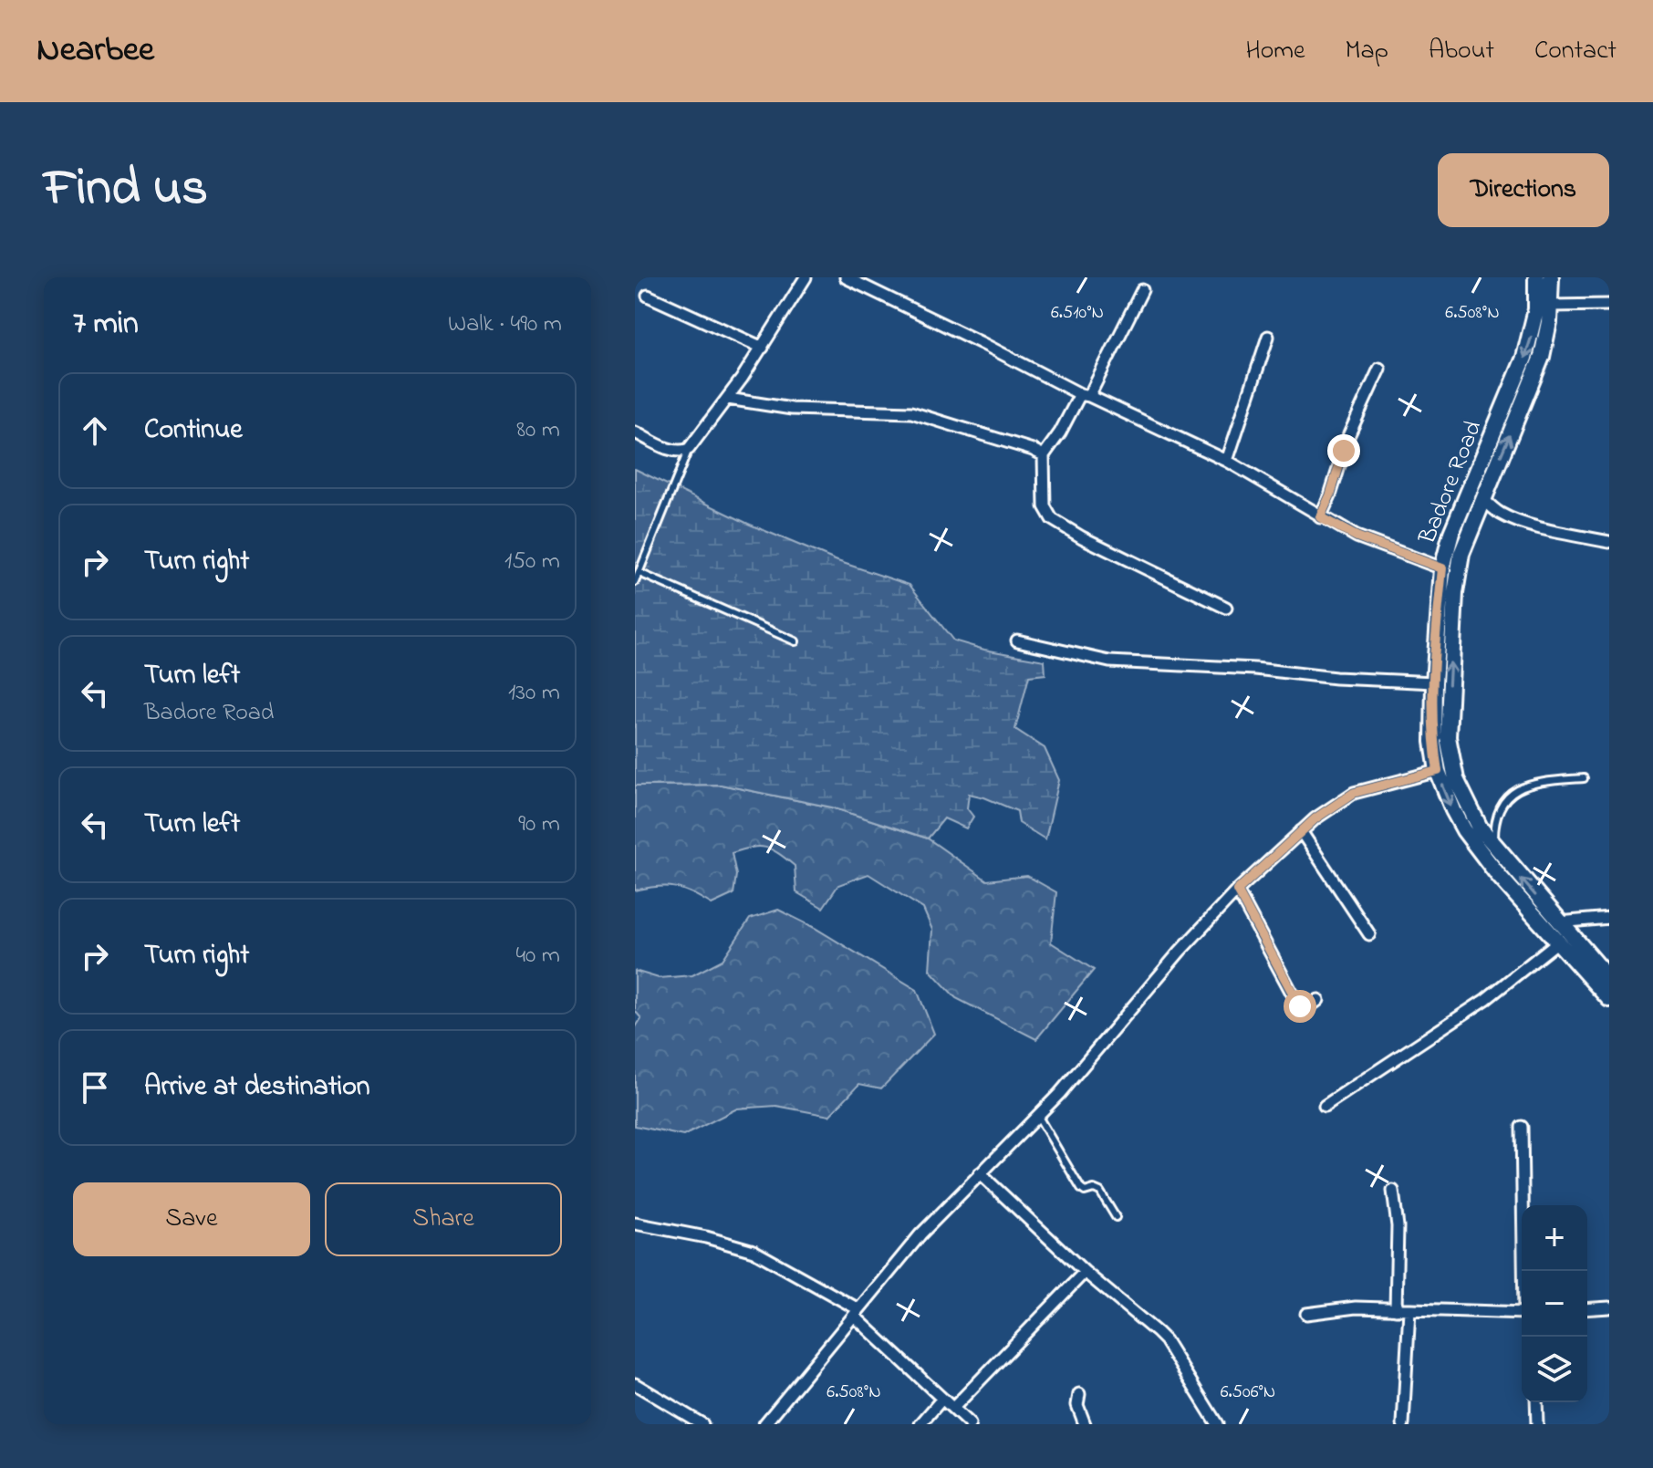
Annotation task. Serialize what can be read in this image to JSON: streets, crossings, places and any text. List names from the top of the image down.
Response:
{
  "streets": {
    "main road": ["Badore Road"]
  },
  "page": {
    "header": "Nearbee",
    "nav": [
      "Home",
      "Map",
      "About",
      "Contact"
    ],
    "title": "Find us",
    "buttons": [
      "Directions",
      ["Save", "Share"]
    ],
    "heading": ["7 min", "Walk · 490 m"],
    "list": [
      ["Continue", "80 m"],
      ["Turn right", "150 m"],
      ["Turn left", "Badore Road", "130 m"],
      ["Turn left", "90 m"],
      ["Turn right", "40 m"],
      "Arrive at destination"
    ],
    "map_buttons": ["+", "−"]
  },
  "coordinates": ["6.510°N", "6.508°N", "6.506°N"]
}
